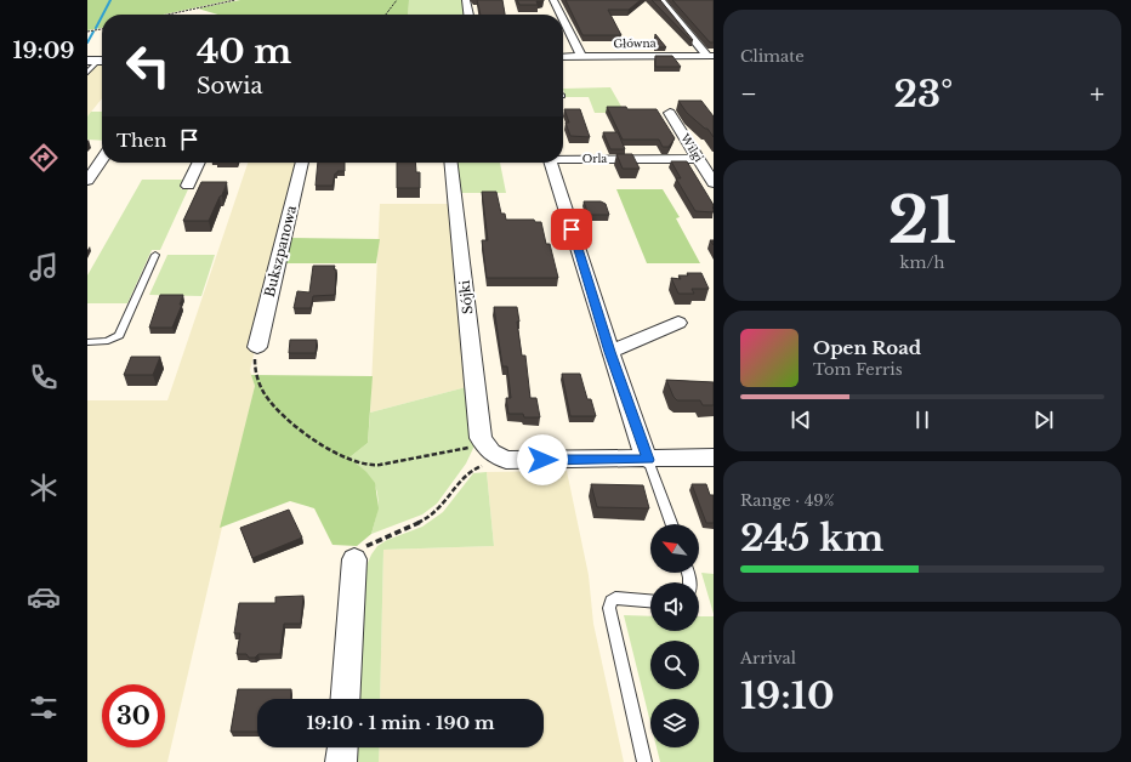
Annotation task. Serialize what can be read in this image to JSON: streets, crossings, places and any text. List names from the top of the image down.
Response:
{
  "streets": {
    "street": [
      "Główna",
      "Wilgi",
      "Orla",
      "Bukszpanowa",
      "Sójki"
    ]
  },
  "crossings": [
    ["Wilgi", "Orla"]
  ],
  "north": "top left",
  "page": {
    "tabs": "19:09",
    "tile": [
      "Climate",
      ["21", "km/h"],
      ["Range · 49%", "245 km"],
      ["Arrival", "19:10"]
    ],
    "turn": ["40 m", "Sowia"],
    "heat": ["−", "23°", "+"],
    "then": "Then",
    "song": ["Open Road", "Tom Ferris"],
    "limit": "30",
    "trip": "19:10 · 1 min · 190 m"
  }
}
